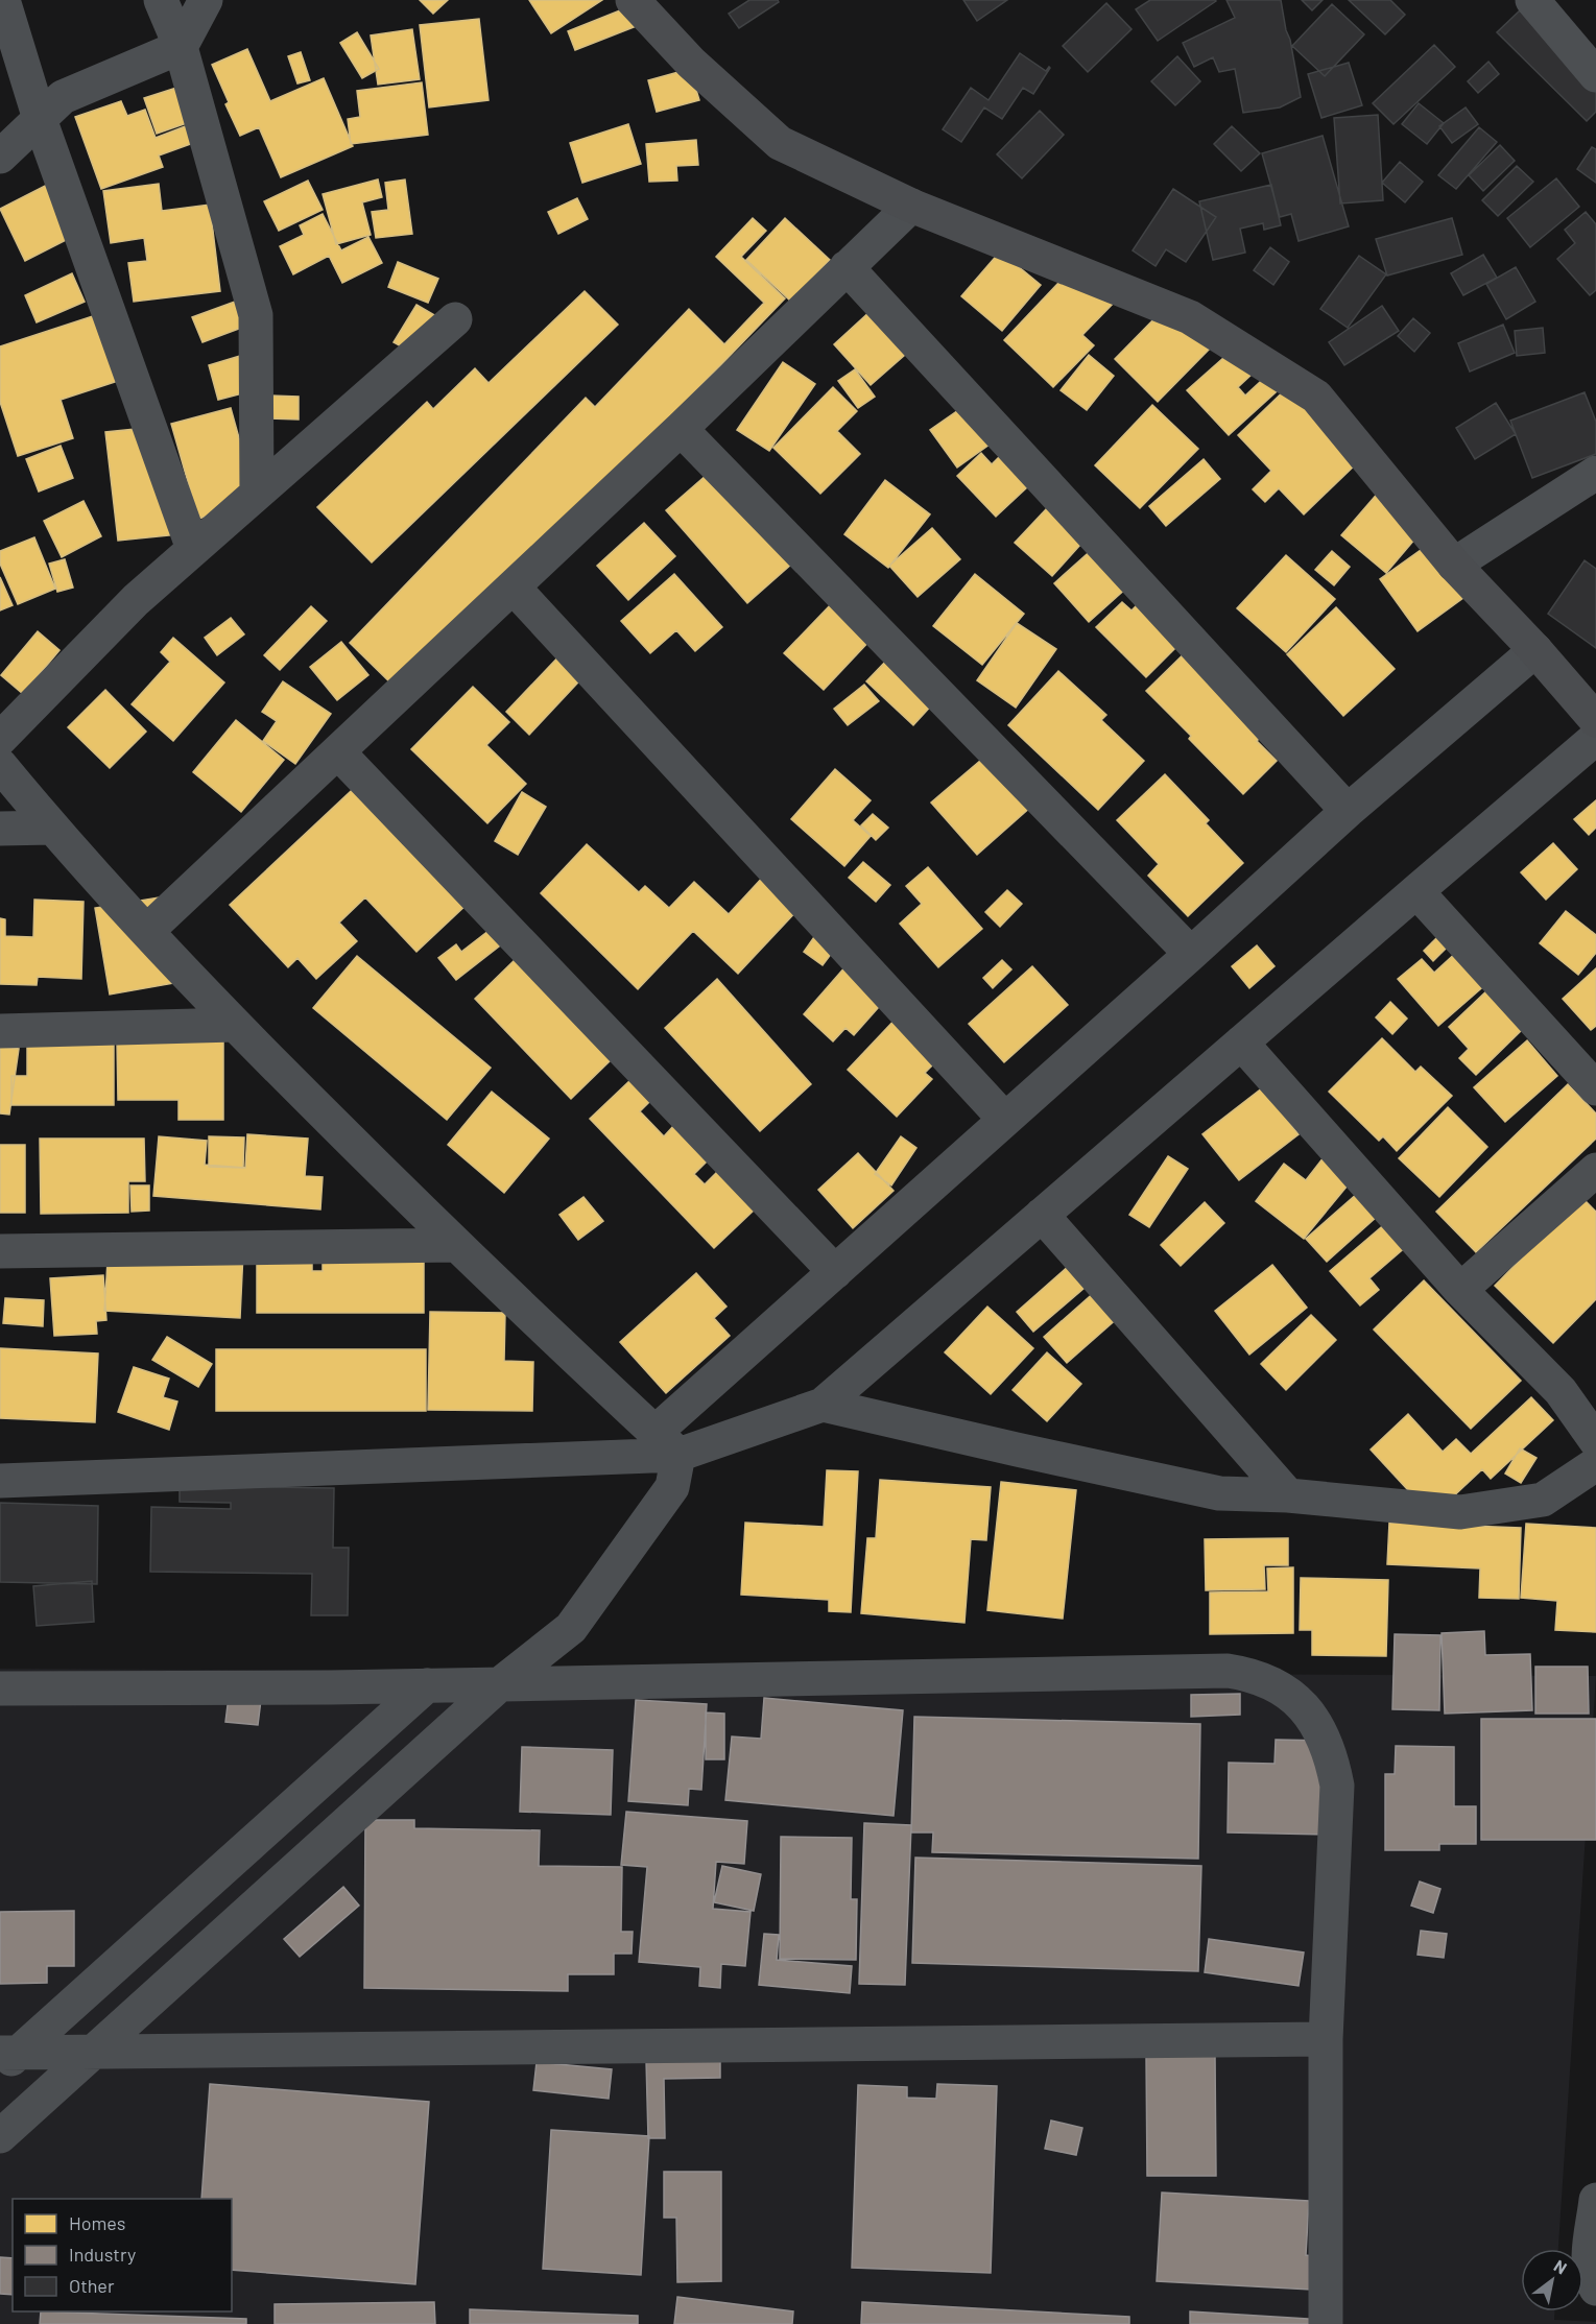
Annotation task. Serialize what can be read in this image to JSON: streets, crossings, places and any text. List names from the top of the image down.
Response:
{
  "legend": ["Homes", "Industry", "Other"],
  "north": "top right"
}
